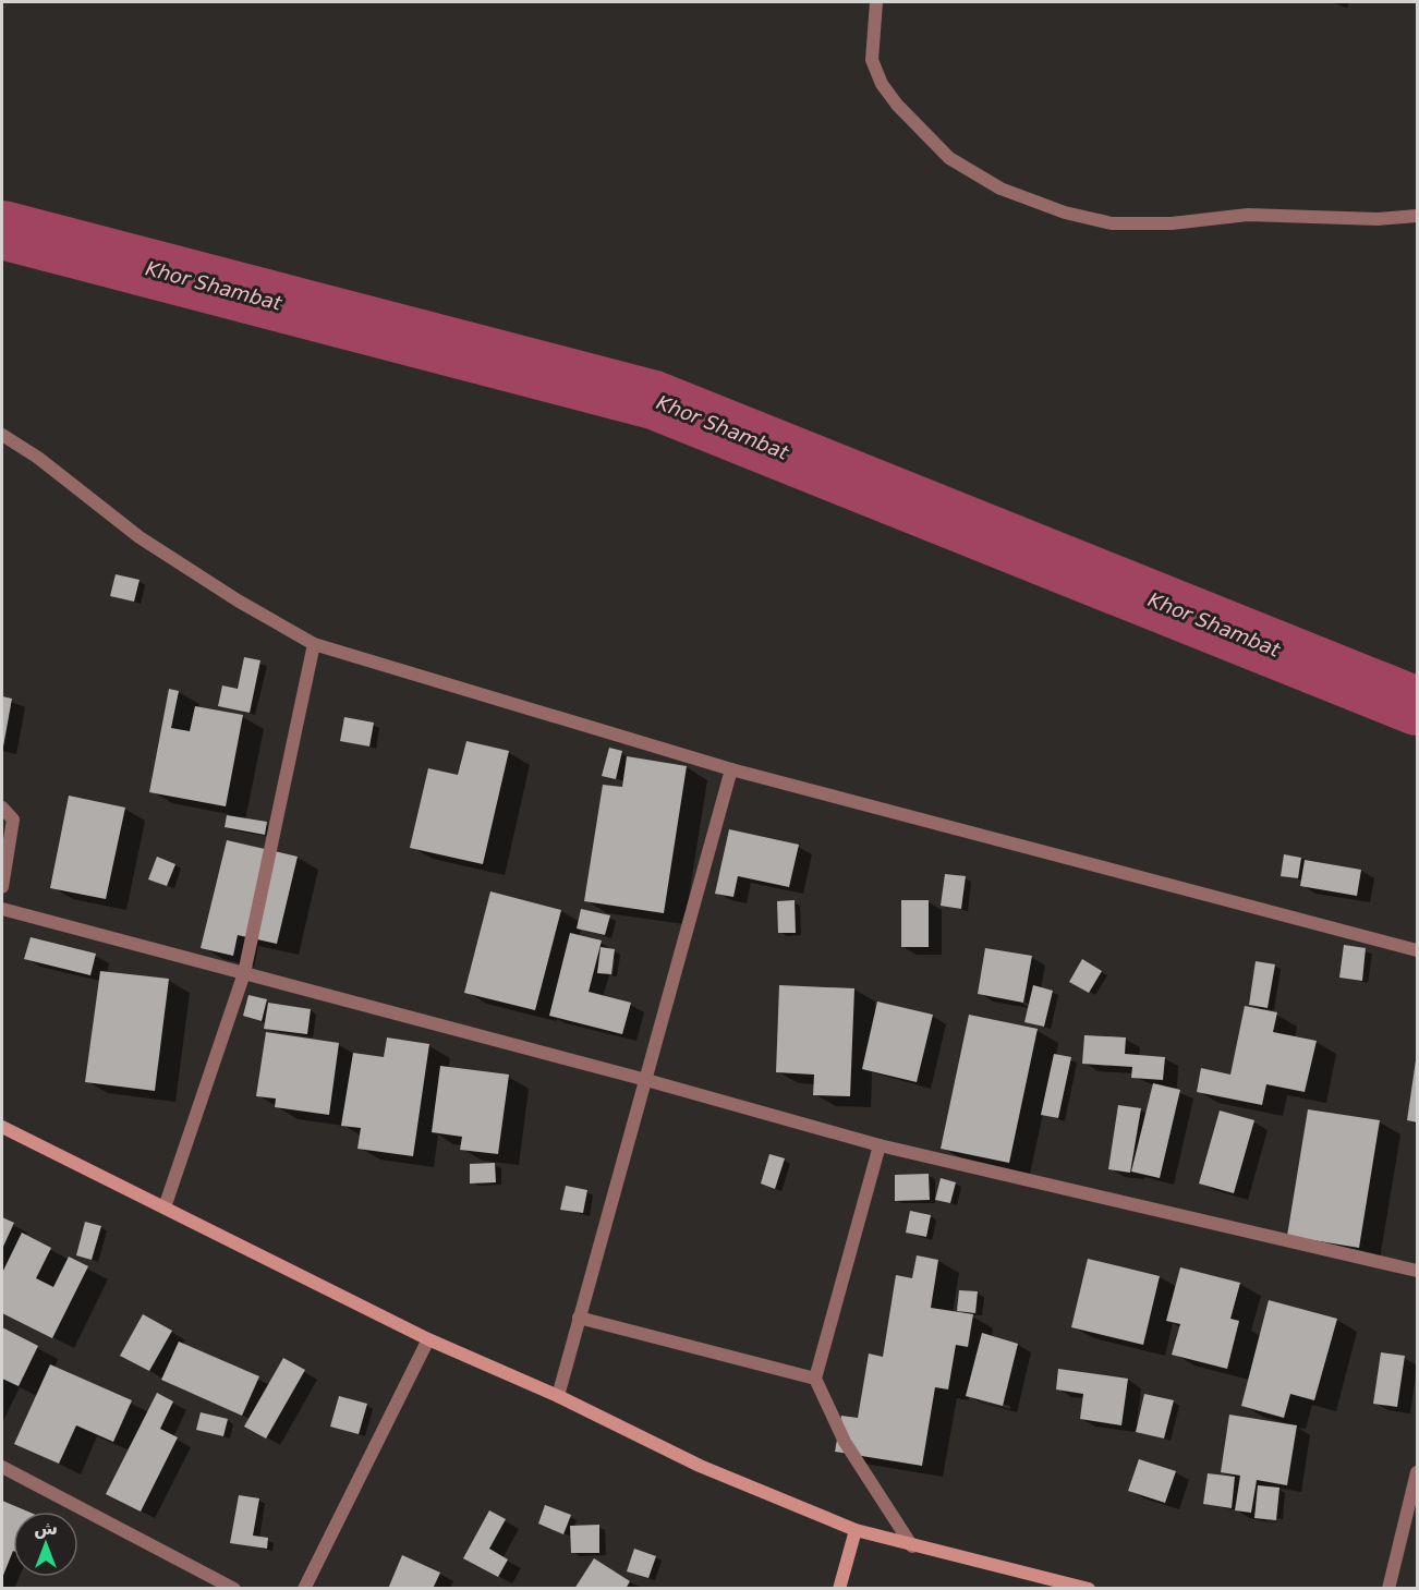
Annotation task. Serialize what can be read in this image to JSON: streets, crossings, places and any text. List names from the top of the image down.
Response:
{
  "water": ["Khor Shambat"],
  "north": "top"
}
